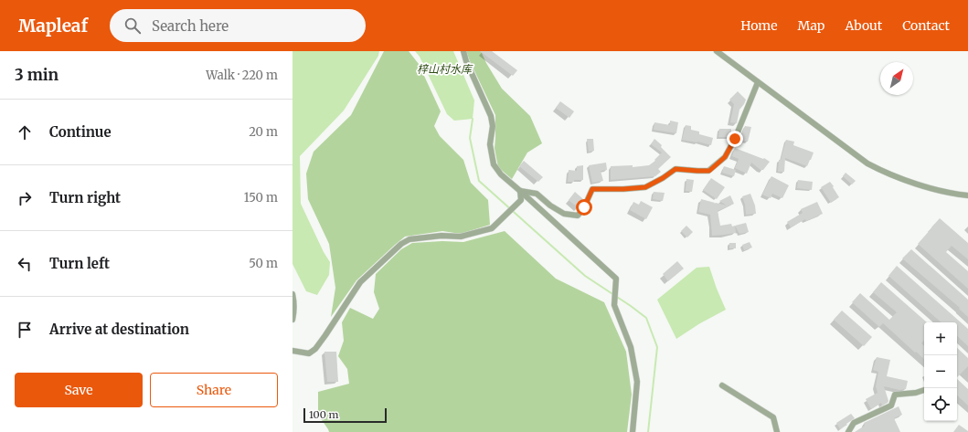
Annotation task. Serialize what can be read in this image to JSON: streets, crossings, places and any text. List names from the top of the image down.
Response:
{
  "water": ["梓山村水库"],
  "scale_bar": "100 m",
  "north": "top right",
  "page": {
    "header": "Mapleaf",
    "search": "Search here",
    "nav": [
      "Home",
      "Map",
      "About",
      "Contact"
    ],
    "heading": ["3 min", "Walk · 220 m"],
    "list": [
      ["Continue", "20 m"],
      ["Turn right", "150 m"],
      ["Turn left", "50 m"],
      "Arrive at destination"
    ],
    "map_buttons": ["+", "−"],
    "buttons": ["Save", "Share"],
    "scale": "100 m"
  }
}
